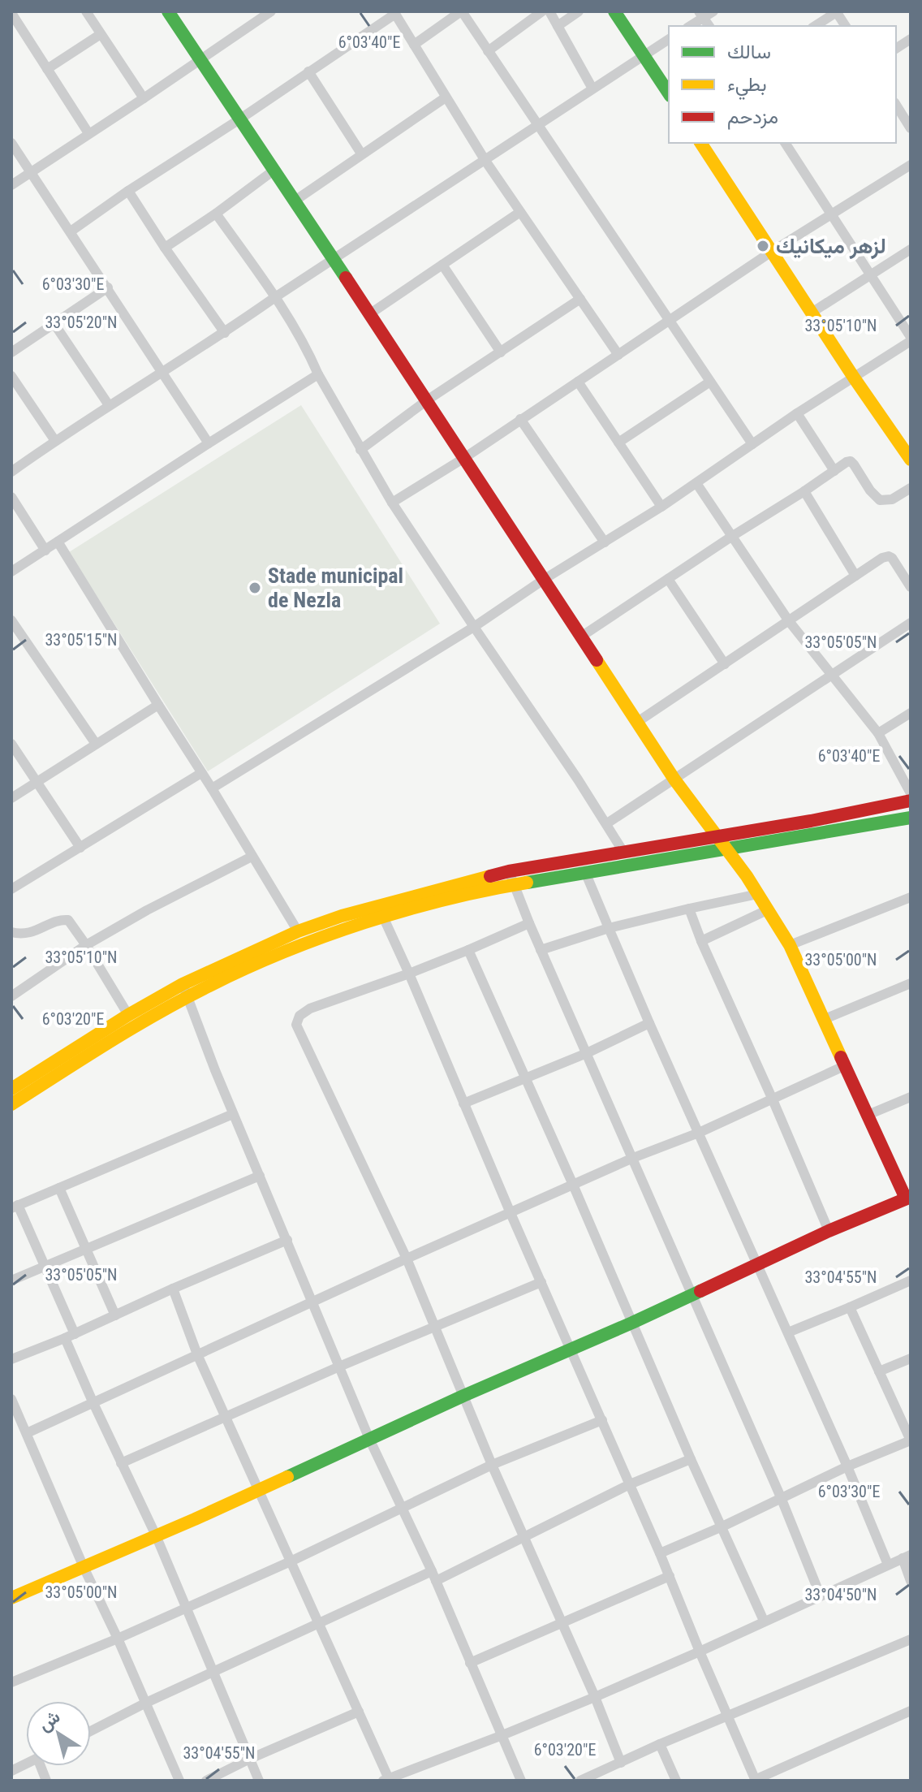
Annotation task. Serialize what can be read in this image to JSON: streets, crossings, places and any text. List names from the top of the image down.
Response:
{
  "places": ["لزهر ميكانيك", "Stade municipal de Nezla"],
  "legend": ["سالك", "بطيء", "مزدحم"],
  "north": "top left",
  "coordinates": [
    "6°03'40\"E",
    "6°03'30\"E",
    "33°05'20\"N",
    "33°05'10\"N",
    "33°05'15\"N",
    "33°05'05\"N",
    "33°05'00\"N",
    "6°03'20\"E",
    "33°04'55\"N",
    "33°04'50\"N"
  ]
}
